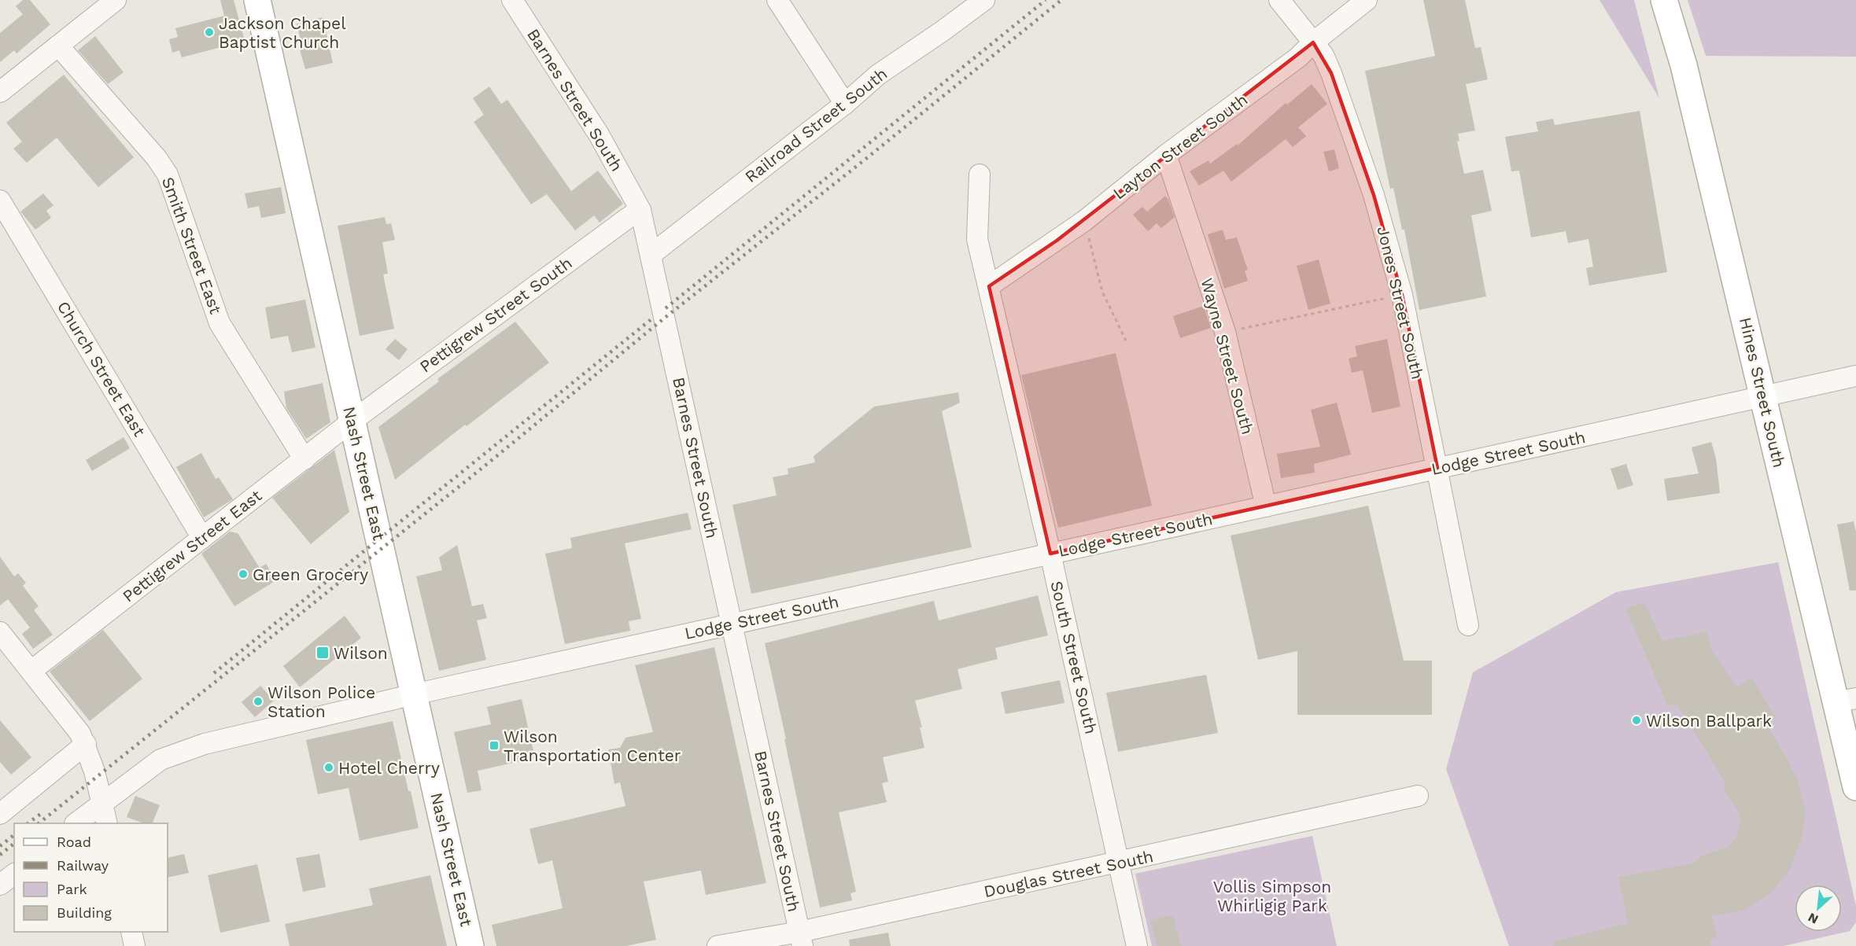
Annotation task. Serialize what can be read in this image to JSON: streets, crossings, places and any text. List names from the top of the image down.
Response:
{
  "streets": {
    "main road": ["Hines Street South", "Nash Street East"],
    "street": [
      "Barnes Street South",
      "Railroad Street South",
      "Layton Street South",
      "Smith Street East",
      "Jones Street South",
      "Pettigrew Street South",
      "Wayne Street South",
      "Church Street East",
      "Lodge Street South",
      "Pettigrew Street East",
      "South Street South",
      "Douglas Street South"
    ]
  },
  "crossings": [
    ["Barnes Street South", "Railroad Street South"],
    ["Barnes Street South", "Pettigrew Street South"],
    ["Barnes Street South", "Lodge Street South"],
    ["Barnes Street South", "Douglas Street South"],
    ["Layton Street South", "Jones Street South"],
    ["Layton Street South", "Wayne Street South"],
    ["Layton Street South", "South Street South"],
    ["Smith Street East", "Pettigrew Street East"],
    ["Jones Street South", "Lodge Street South"],
    ["Pettigrew Street South", "Nash Street East"],
    ["Pettigrew Street South", "Pettigrew Street East"],
    ["Wayne Street South", "Lodge Street South"],
    ["Church Street East", "Pettigrew Street East"],
    ["Hines Street South", "Lodge Street South"],
    ["Lodge Street South", "Nash Street East"],
    ["Lodge Street South", "South Street South"],
    ["Nash Street East", "Pettigrew Street East"],
    ["South Street South", "Douglas Street South"]
  ],
  "parks": ["Vollis Simpson Whirligig Park"],
  "places": {
    "other": [
      "Jackson Chapel Baptist Church",
      "Green Grocery",
      "Wilson Police Station",
      "Wilson Ballpark",
      "Hotel Cherry"
    ],
    "transit": ["Wilson", "Wilson Transportation Center"]
  },
  "legend": [
    "Road",
    "Railway",
    "Park",
    "Building"
  ],
  "north": "bottom left"
}
